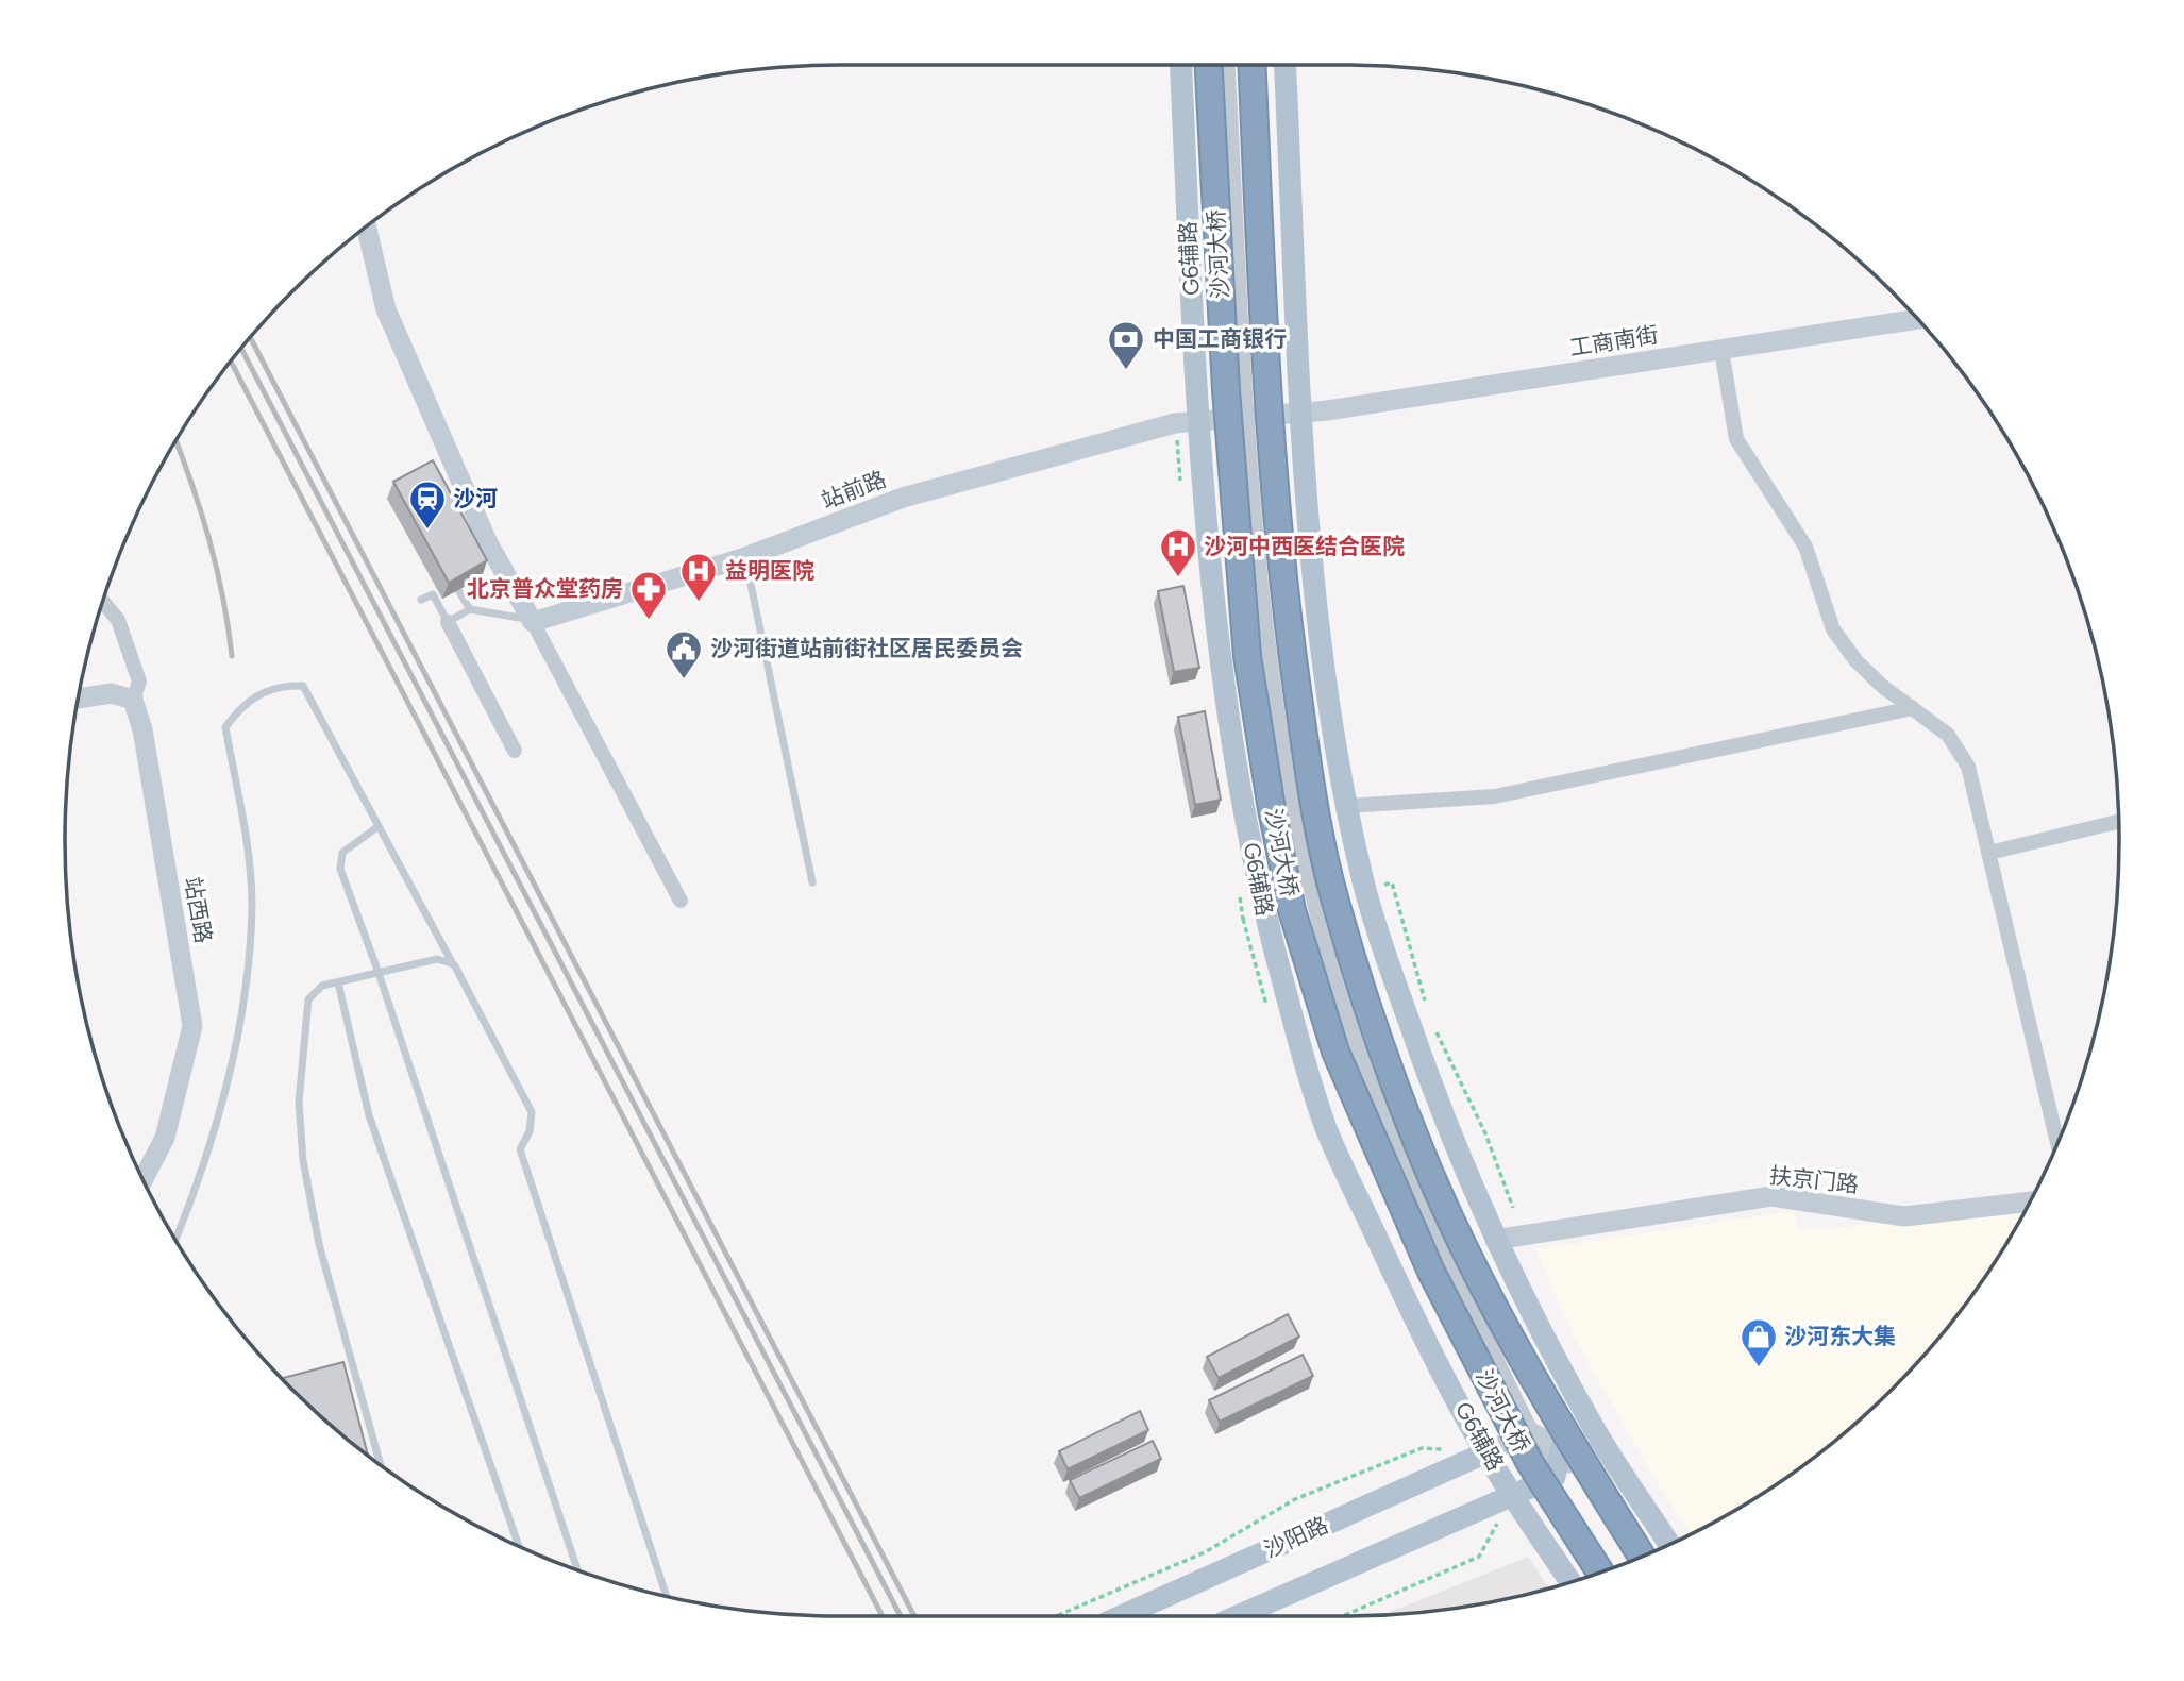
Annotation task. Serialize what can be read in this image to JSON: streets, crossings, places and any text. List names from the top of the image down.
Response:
{
  "streets": {
    "highway": ["沙河大桥"],
    "main road": ["G6辅路", "沙阳路"],
    "street": [
      "工商南街",
      "站前路",
      "站西路",
      "扶京门路"
    ]
  },
  "crossings": [
    ["G6辅路", "站前路"],
    ["G6辅路", "沙阳路"],
    ["工商南街", "站前路"]
  ],
  "places": {
    "bank": ["中国工商银行"],
    "station": ["沙河"],
    "hospital": ["沙河中西医结合医院", "益明医院"],
    "pharmacy": ["北京普众堂药房"],
    "public building": ["沙河街道站前街社区居民委员会"],
    "shop": ["沙河东大集"]
  }
}
